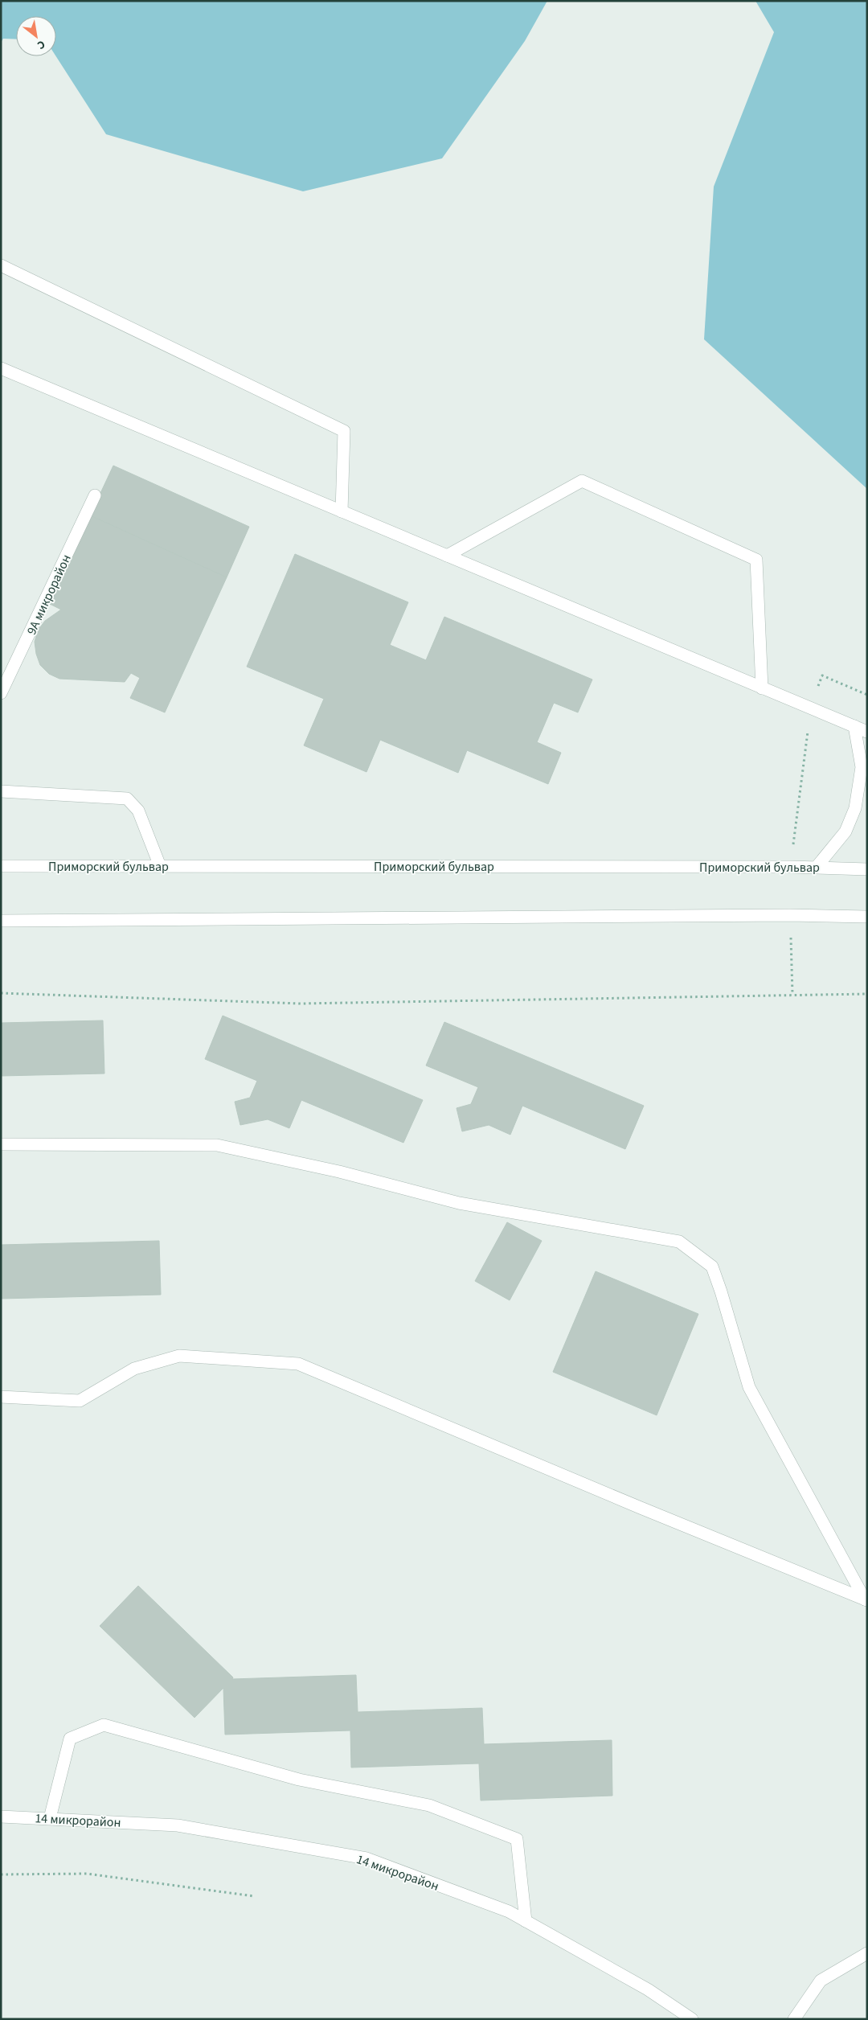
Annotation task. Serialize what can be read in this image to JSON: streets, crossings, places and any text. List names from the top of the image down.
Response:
{
  "streets": {
    "street": ["9А микрорайон", "Приморский бульвар", "14 микрорайон"]
  },
  "north": "bottom right"
}
